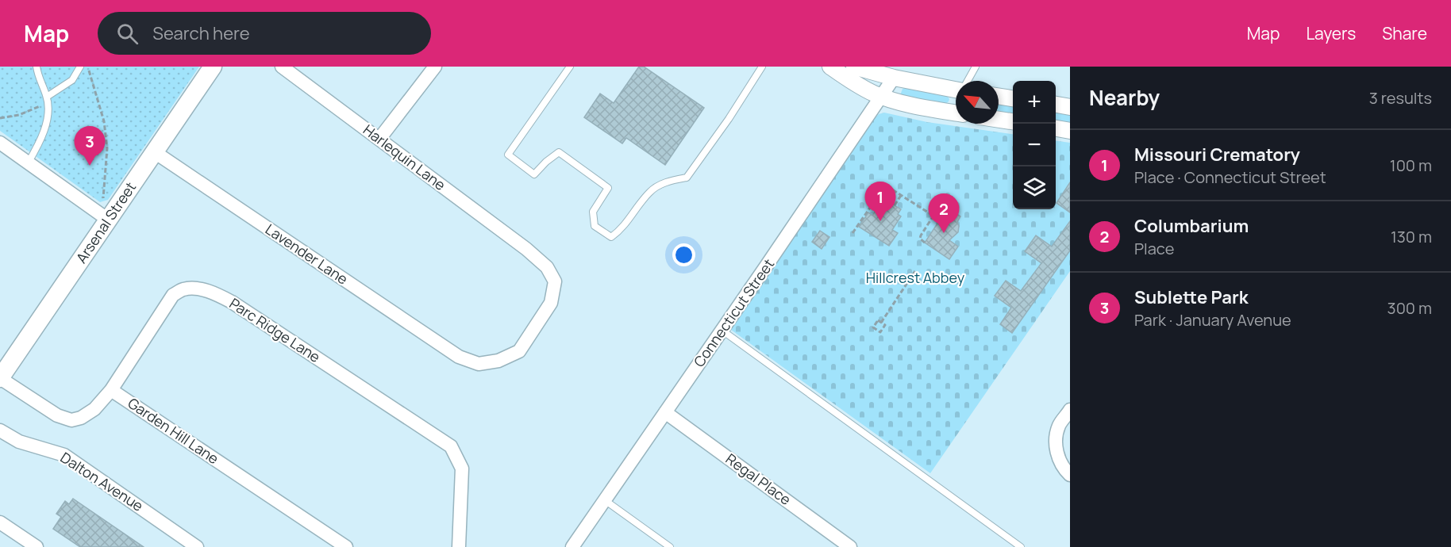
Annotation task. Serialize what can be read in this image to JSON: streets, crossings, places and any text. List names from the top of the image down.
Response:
{
  "streets": {
    "main road": ["Arsenal Street"],
    "street": [
      "Harlequin Lane",
      "Lavender Lane",
      "Connecticut Street",
      "Parc Ridge Lane",
      "Garden Hill Lane",
      "Regal Place",
      "Dalton Avenue"
    ]
  },
  "crossings": [
    ["Harlequin Lane", "Lavender Lane"],
    ["Arsenal Street", "Lavender Lane"],
    ["Connecticut Street", "Regal Place"],
    ["Parc Ridge Lane", "Garden Hill Lane"]
  ],
  "parks": ["Hillcrest Abbey"],
  "north": "top left",
  "page": {
    "header": "Map",
    "search": "Search here",
    "nav": ["Map", "Layers", "Share"],
    "heading": ["Nearby", "3 results"],
    "map_buttons": ["+", "−"],
    "pins": ["3", "1", "2"],
    "list": [
      {
        "mark": "1",
        "name": "Missouri Crematory",
        "note": "Place · Connecticut Street",
        "value": "100 m"
      },
      {
        "mark": "2",
        "name": "Columbarium",
        "note": "Place",
        "value": "130 m"
      },
      {
        "mark": "3",
        "name": "Sublette Park",
        "note": "Park · January Avenue",
        "value": "300 m"
      }
    ]
  }
}
